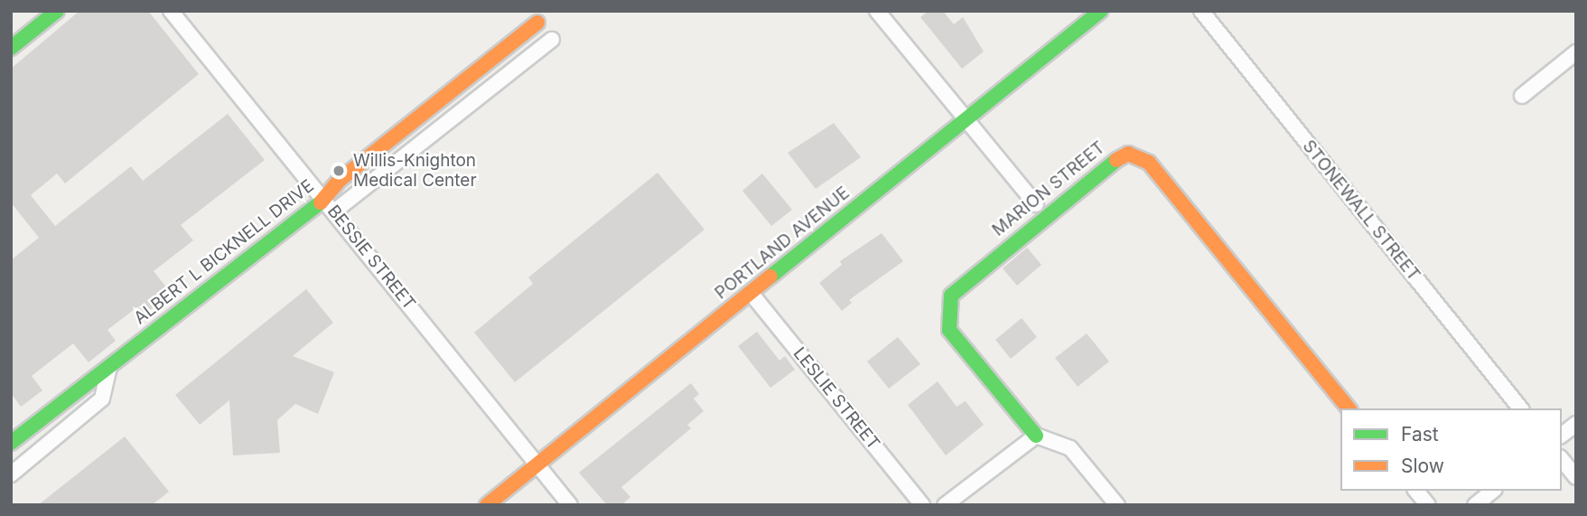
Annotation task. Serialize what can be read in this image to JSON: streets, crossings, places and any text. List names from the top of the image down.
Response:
{
  "streets": {
    "street": [
      "MARION STREET",
      "STONEWALL STREET",
      "PORTLAND AVENUE",
      "ALBERT L BICKNELL DRIVE",
      "BESSIE STREET",
      "LESLIE STREET"
    ]
  },
  "crossings": [
    ["MARION STREET", "PORTLAND AVENUE"],
    ["PORTLAND AVENUE", "BESSIE STREET"],
    ["PORTLAND AVENUE", "LESLIE STREET"],
    ["ALBERT L BICKNELL DRIVE", "BESSIE STREET"]
  ],
  "places": ["Willis-Knighton Medical Center"],
  "legend": ["Fast", "Slow"]
}
